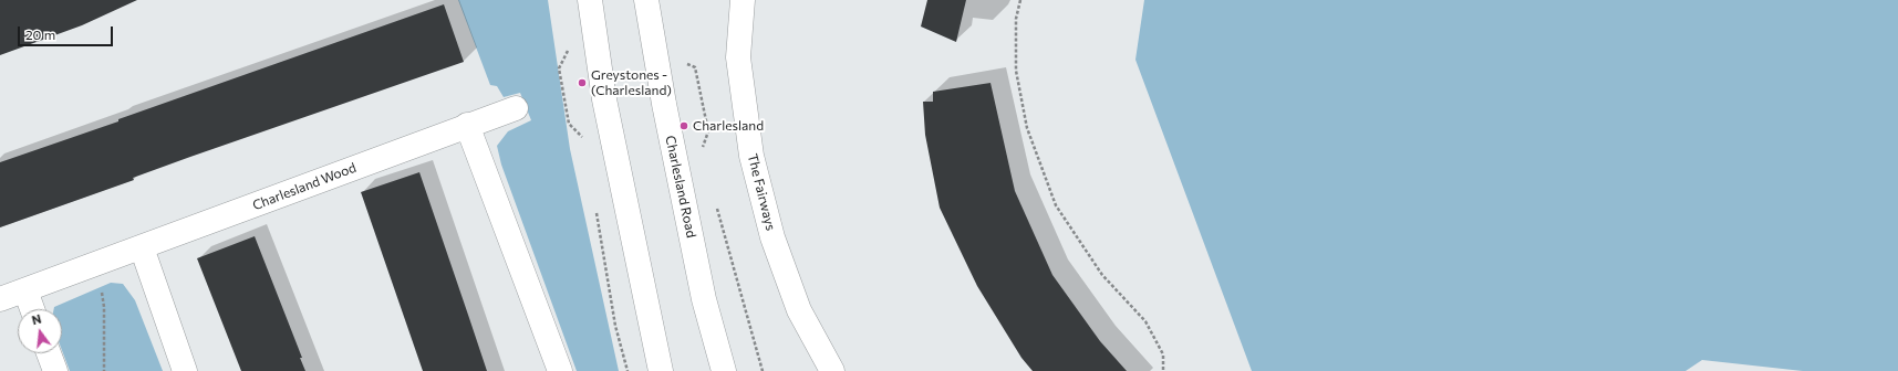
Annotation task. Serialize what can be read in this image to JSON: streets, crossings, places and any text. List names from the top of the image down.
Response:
{
  "streets": {
    "street": ["Charlesland Wood", "Charlesland Road", "The Fairways"]
  },
  "places": ["Greystones - (Charlesland)", "Charlesland"],
  "scale_bar": "20 m",
  "north": "top"
}
